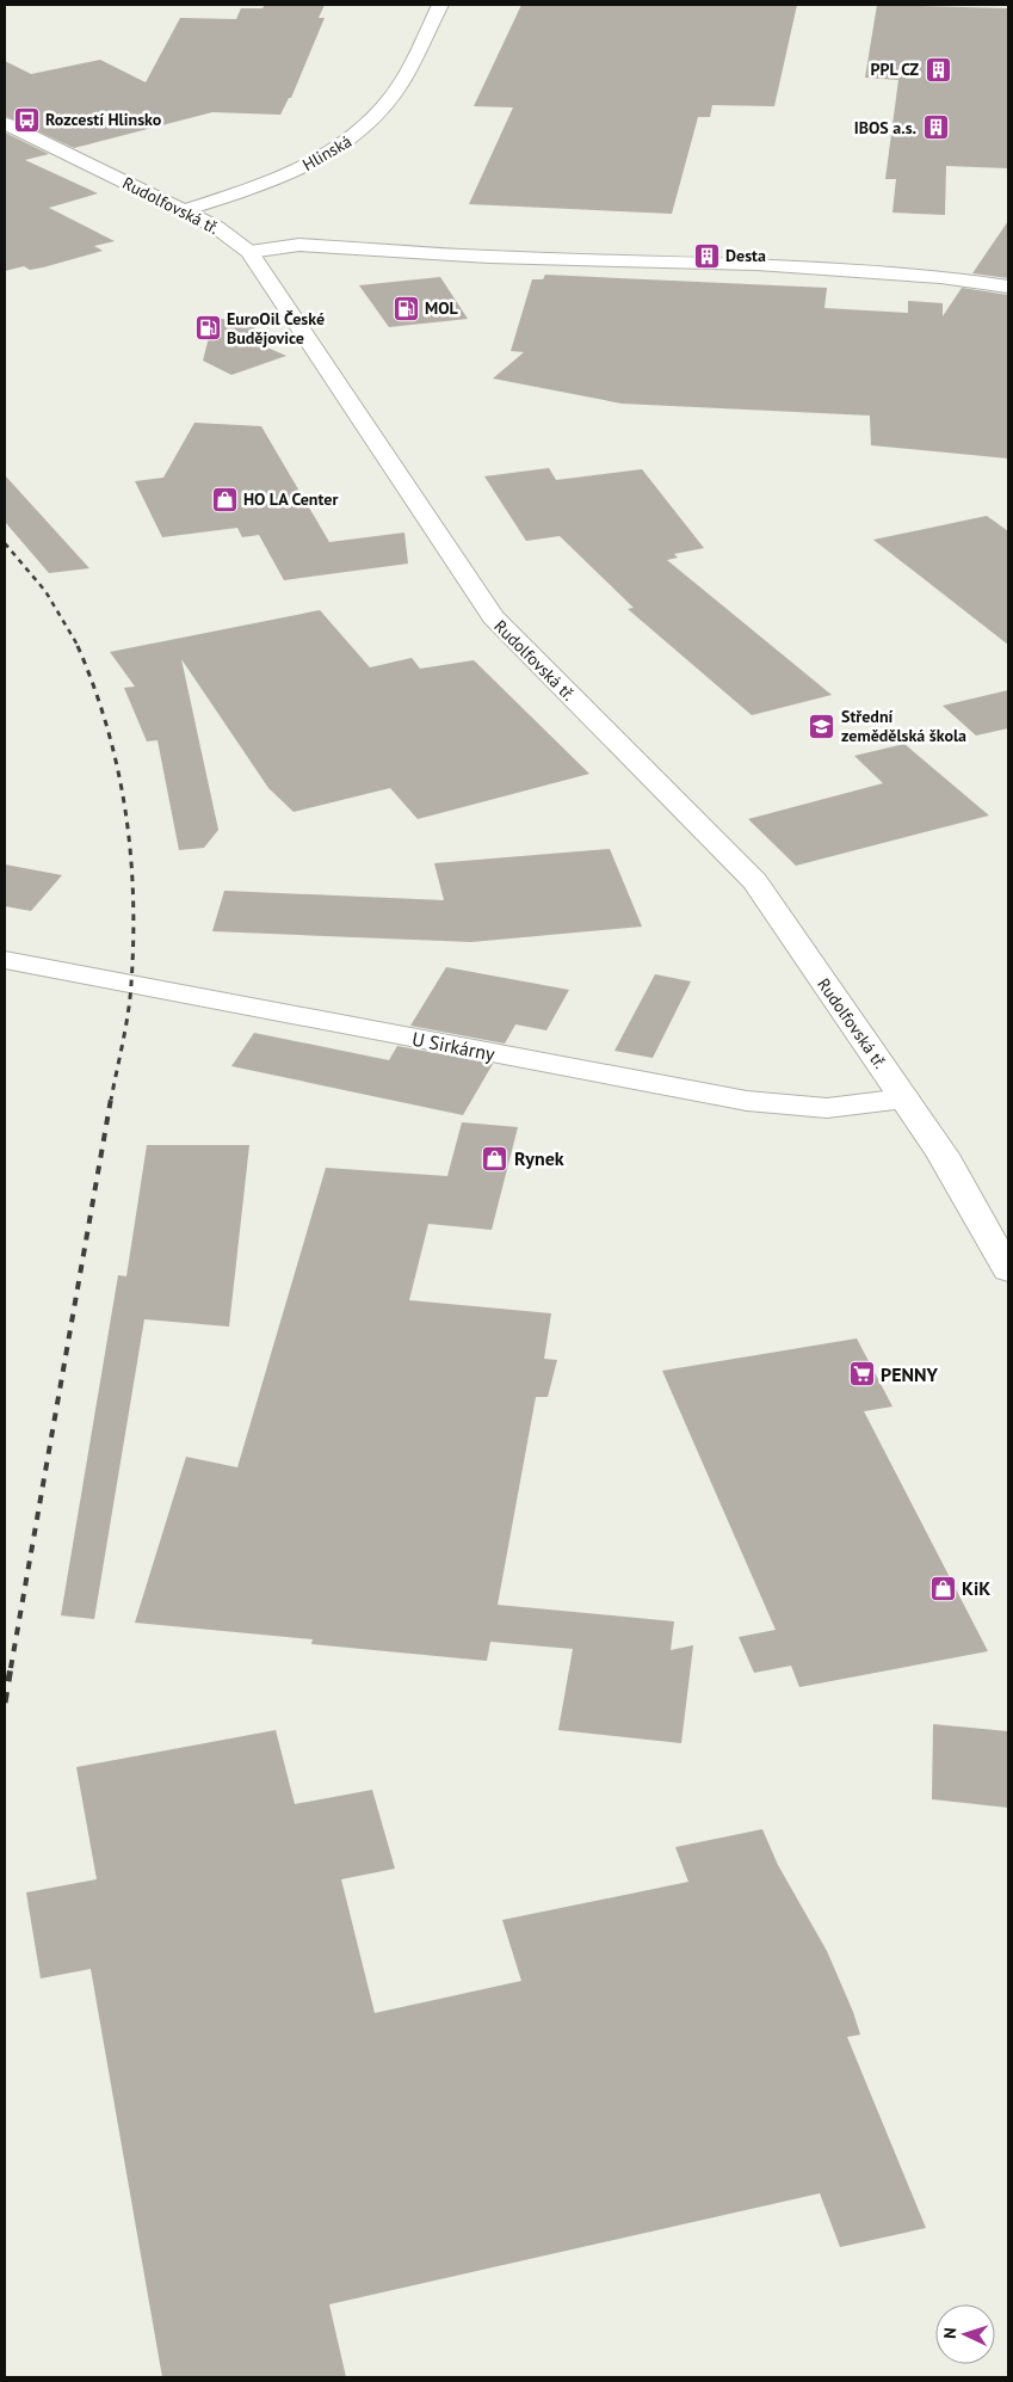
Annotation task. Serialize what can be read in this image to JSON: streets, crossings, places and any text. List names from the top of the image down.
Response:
{
  "streets": {
    "main road": ["Hlinská", "Rudolfovská tř.", "U Sirkárny"]
  },
  "crossings": [
    ["Hlinská", "Rudolfovská tř."],
    ["Rudolfovská tř.", "U Sirkárny"]
  ],
  "places": {
    "building": ["PPL CZ", "IBOS a.s.", "Desta"],
    "bus stop": ["Rozcestí Hlinsko"],
    "fuel station": ["MOL", "EuroOil České Budějovice"],
    "shop": ["HO LA Center", "Rynek", "KiK"],
    "school or university": ["Střední zemědělská škola"],
    "supermarket": ["PENNY"]
  },
  "north": "left"
}
